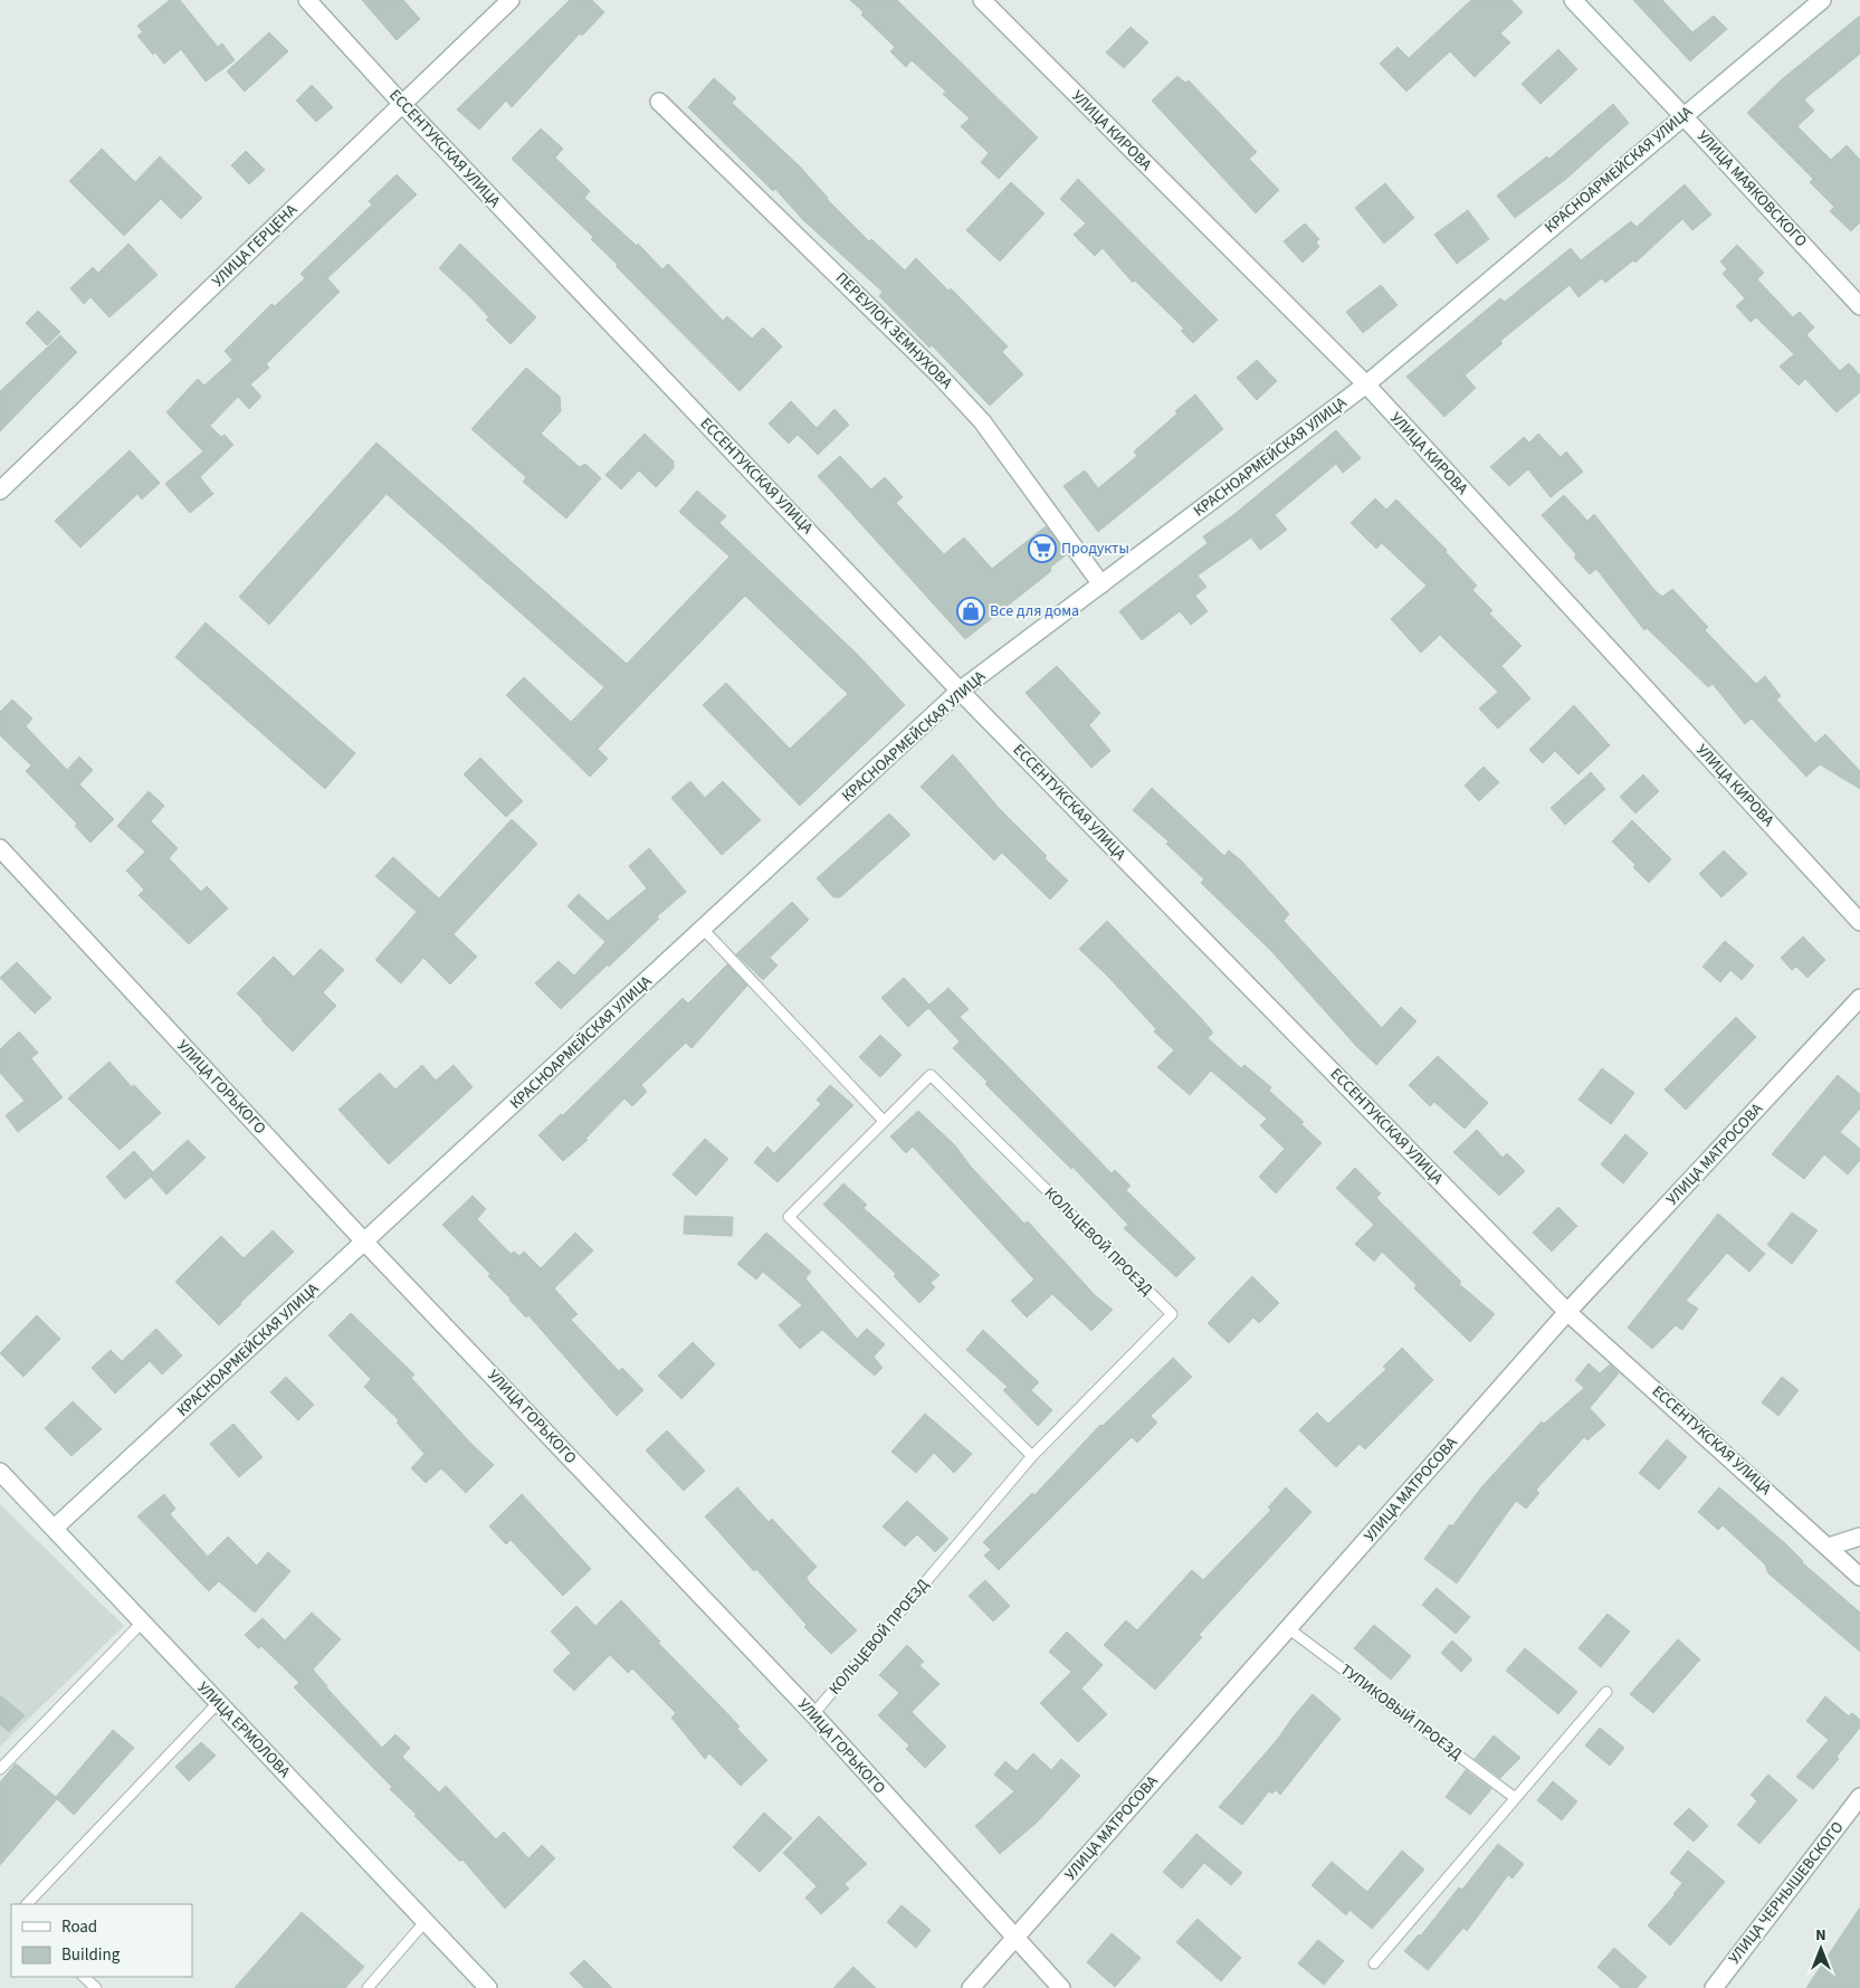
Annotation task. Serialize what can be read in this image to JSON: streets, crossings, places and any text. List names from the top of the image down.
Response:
{
  "streets": {
    "street": [
      "УЛИЦА КИРОВА",
      "ЕССЕНТУКСКАЯ УЛИЦА",
      "КРАСНОАРМЕЙСКАЯ УЛИЦА",
      "УЛИЦА МАЯКОВСКОГО",
      "УЛИЦА ГЕРЦЕНА",
      "ПЕРЕУЛОК ЗЕМНУХОВА",
      "УЛИЦА ГОРЬКОГО",
      "УЛИЦА МАТРОСОВА",
      "УЛИЦА ЕРМОЛОВА",
      "УЛИЦА ЧЕРНЫШЕВСКОГО"
    ],
    "lane": ["КОЛЬЦЕВОЙ ПРОЕЗД", "ТУПИКОВЫЙ ПРОЕЗД"]
  },
  "crossings": [
    ["УЛИЦА КИРОВА", "КРАСНОАРМЕЙСКАЯ УЛИЦА"],
    ["ЕССЕНТУКСКАЯ УЛИЦА", "КРАСНОАРМЕЙСКАЯ УЛИЦА"],
    ["ЕССЕНТУКСКАЯ УЛИЦА", "УЛИЦА ГЕРЦЕНА"],
    ["ЕССЕНТУКСКАЯ УЛИЦА", "УЛИЦА МАТРОСОВА"],
    ["КРАСНОАРМЕЙСКАЯ УЛИЦА", "УЛИЦА МАЯКОВСКОГО"],
    ["КРАСНОАРМЕЙСКАЯ УЛИЦА", "ПЕРЕУЛОК ЗЕМНУХОВА"],
    ["КРАСНОАРМЕЙСКАЯ УЛИЦА", "УЛИЦА ГОРЬКОГО"],
    ["КРАСНОАРМЕЙСКАЯ УЛИЦА", "УЛИЦА ЕРМОЛОВА"],
    ["УЛИЦА ГОРЬКОГО", "УЛИЦА МАТРОСОВА"],
    ["УЛИЦА ГОРЬКОГО", "КОЛЬЦЕВОЙ ПРОЕЗД"],
    ["УЛИЦА МАТРОСОВА", "ТУПИКОВЫЙ ПРОЕЗД"]
  ],
  "places": {
    "supermarket": ["Продукты"],
    "shop": ["Все для дома"]
  },
  "legend": ["Road", "Building"],
  "north": "top"
}
